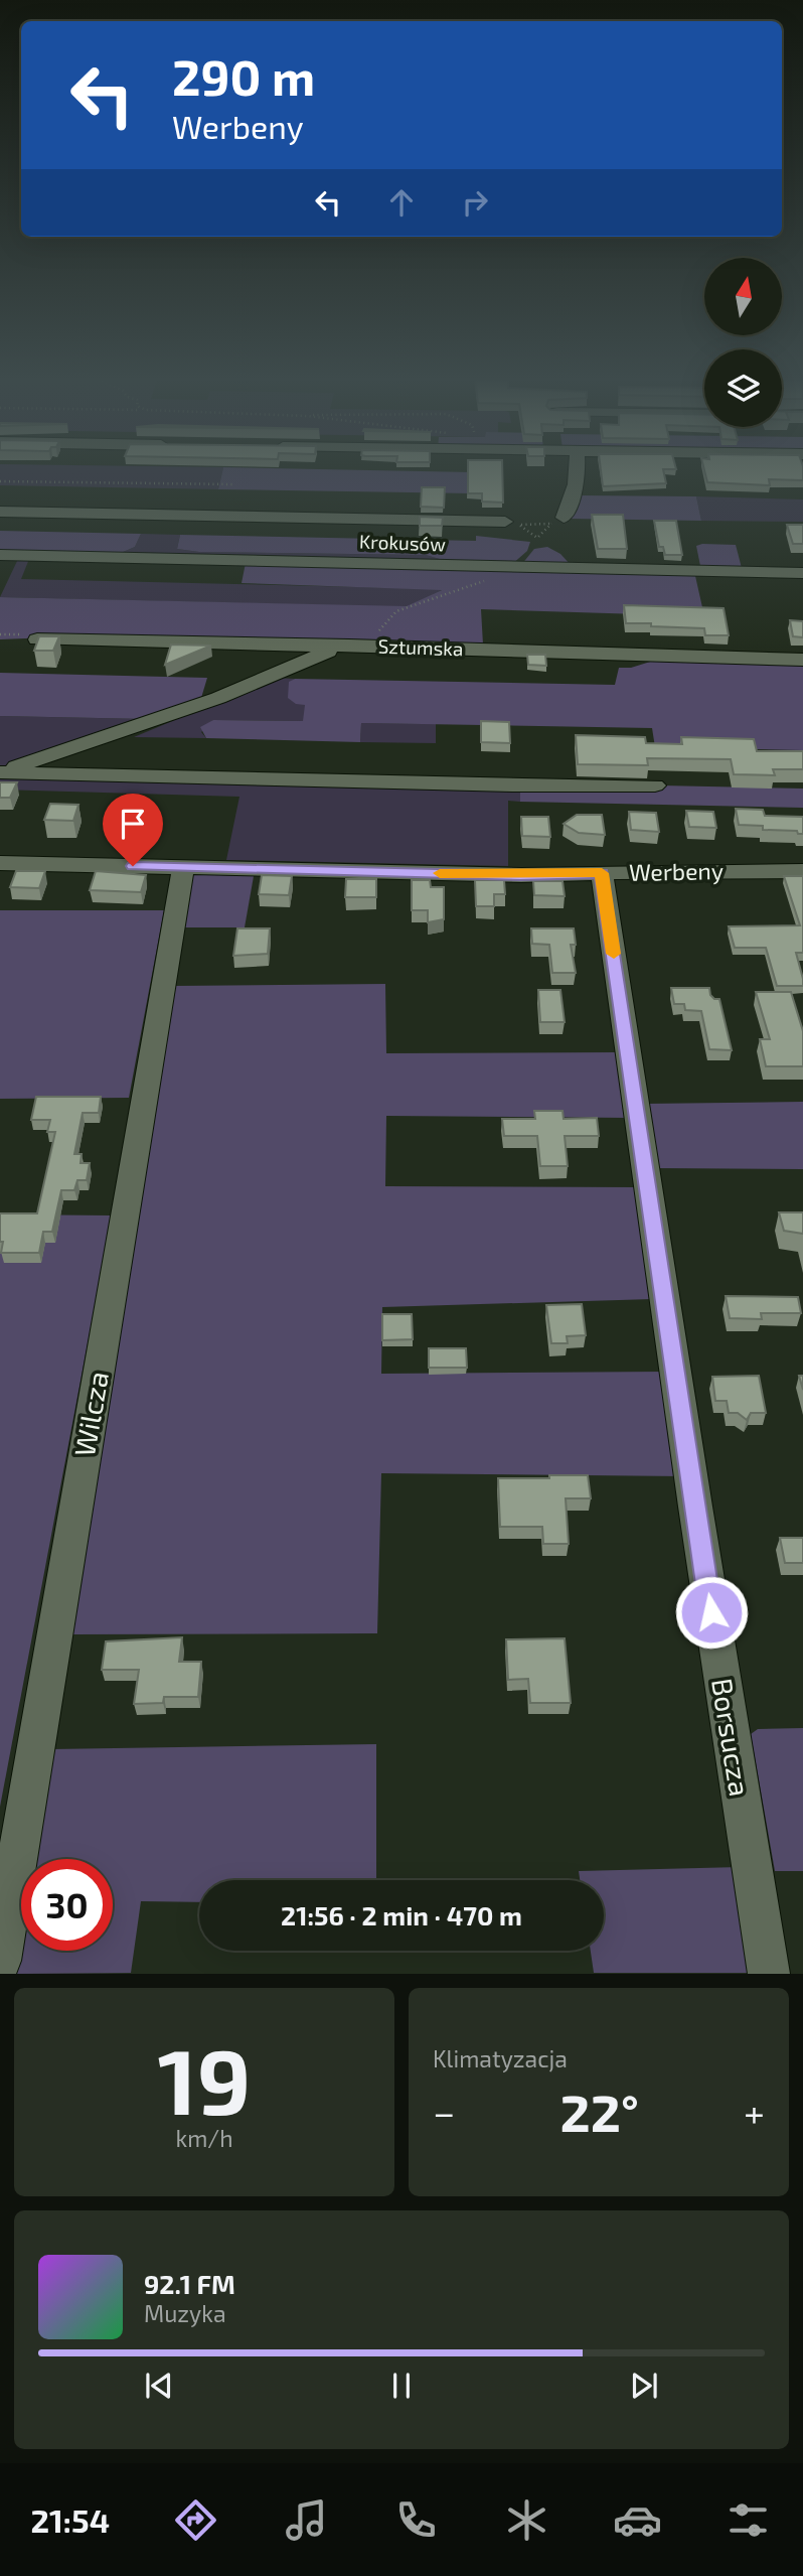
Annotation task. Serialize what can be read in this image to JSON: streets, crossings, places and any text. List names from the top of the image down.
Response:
{
  "streets": {
    "street": [
      "Krokusów",
      "Sztumska",
      "Werbeny",
      "Wilcza",
      "Borsucza"
    ]
  },
  "crossings": [
    ["Werbeny", "Wilcza"],
    ["Werbeny", "Borsucza"]
  ],
  "north": "top",
  "page": {
    "turn": ["290 m", "Werbeny"],
    "limit": "30",
    "trip": "21:56 · 2 min · 470 m",
    "tile": [
      ["19", "km/h"],
      "Klimatyzacja"
    ],
    "heat": ["−", "22°", "+"],
    "song": ["92.1 FM", "Muzyka"],
    "tabs": "21:54"
  }
}
